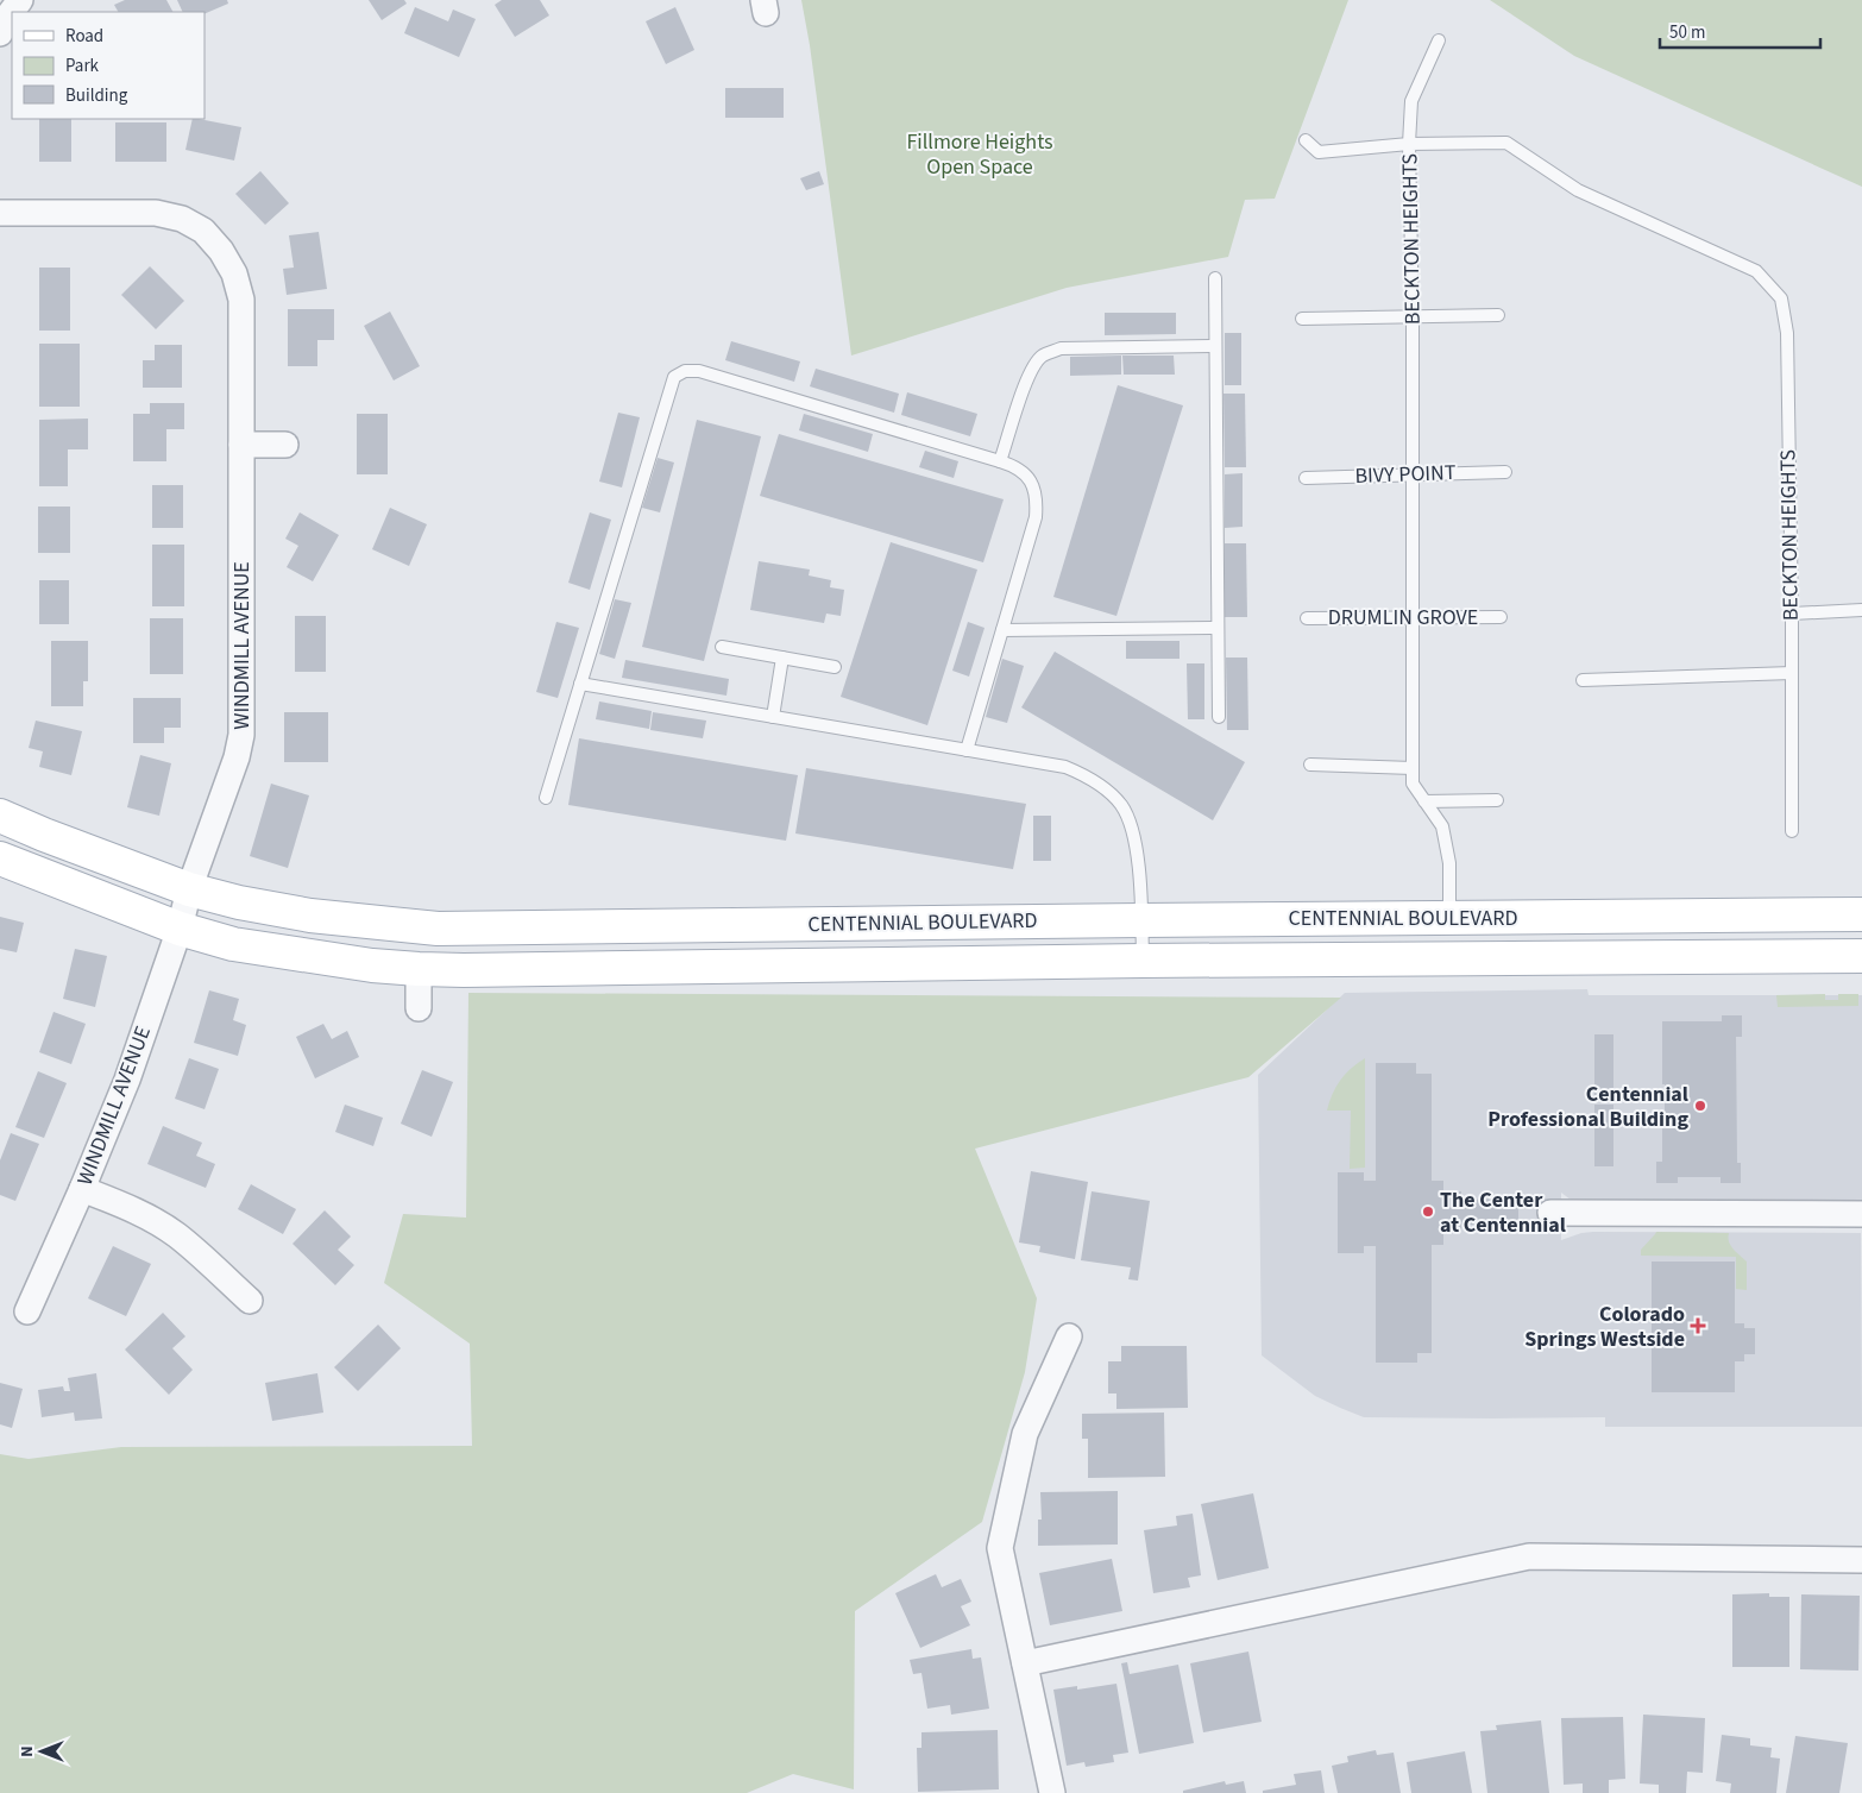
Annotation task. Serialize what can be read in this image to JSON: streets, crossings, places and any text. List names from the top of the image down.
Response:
{
  "streets": {
    "main road": ["CENTENNIAL BOULEVARD"],
    "street": ["WINDMILL AVENUE"],
    "lane": ["BECKTON HEIGHTS", "BIVY POINT", "DRUMLIN GROVE"]
  },
  "crossings": [
    ["BECKTON HEIGHTS", "BIVY POINT"],
    ["BECKTON HEIGHTS", "DRUMLIN GROVE"],
    ["BECKTON HEIGHTS", "CENTENNIAL BOULEVARD"],
    ["WINDMILL AVENUE", "CENTENNIAL BOULEVARD"]
  ],
  "parks": ["Fillmore Heights Open Space"],
  "places": {
    "other": ["Centennial Professional Building", "The Center at Centennial"],
    "health": ["Colorado Springs Westside"]
  },
  "legend": ["Road", "Park", "Building"],
  "scale_bar": "50 m",
  "north": "left"
}
